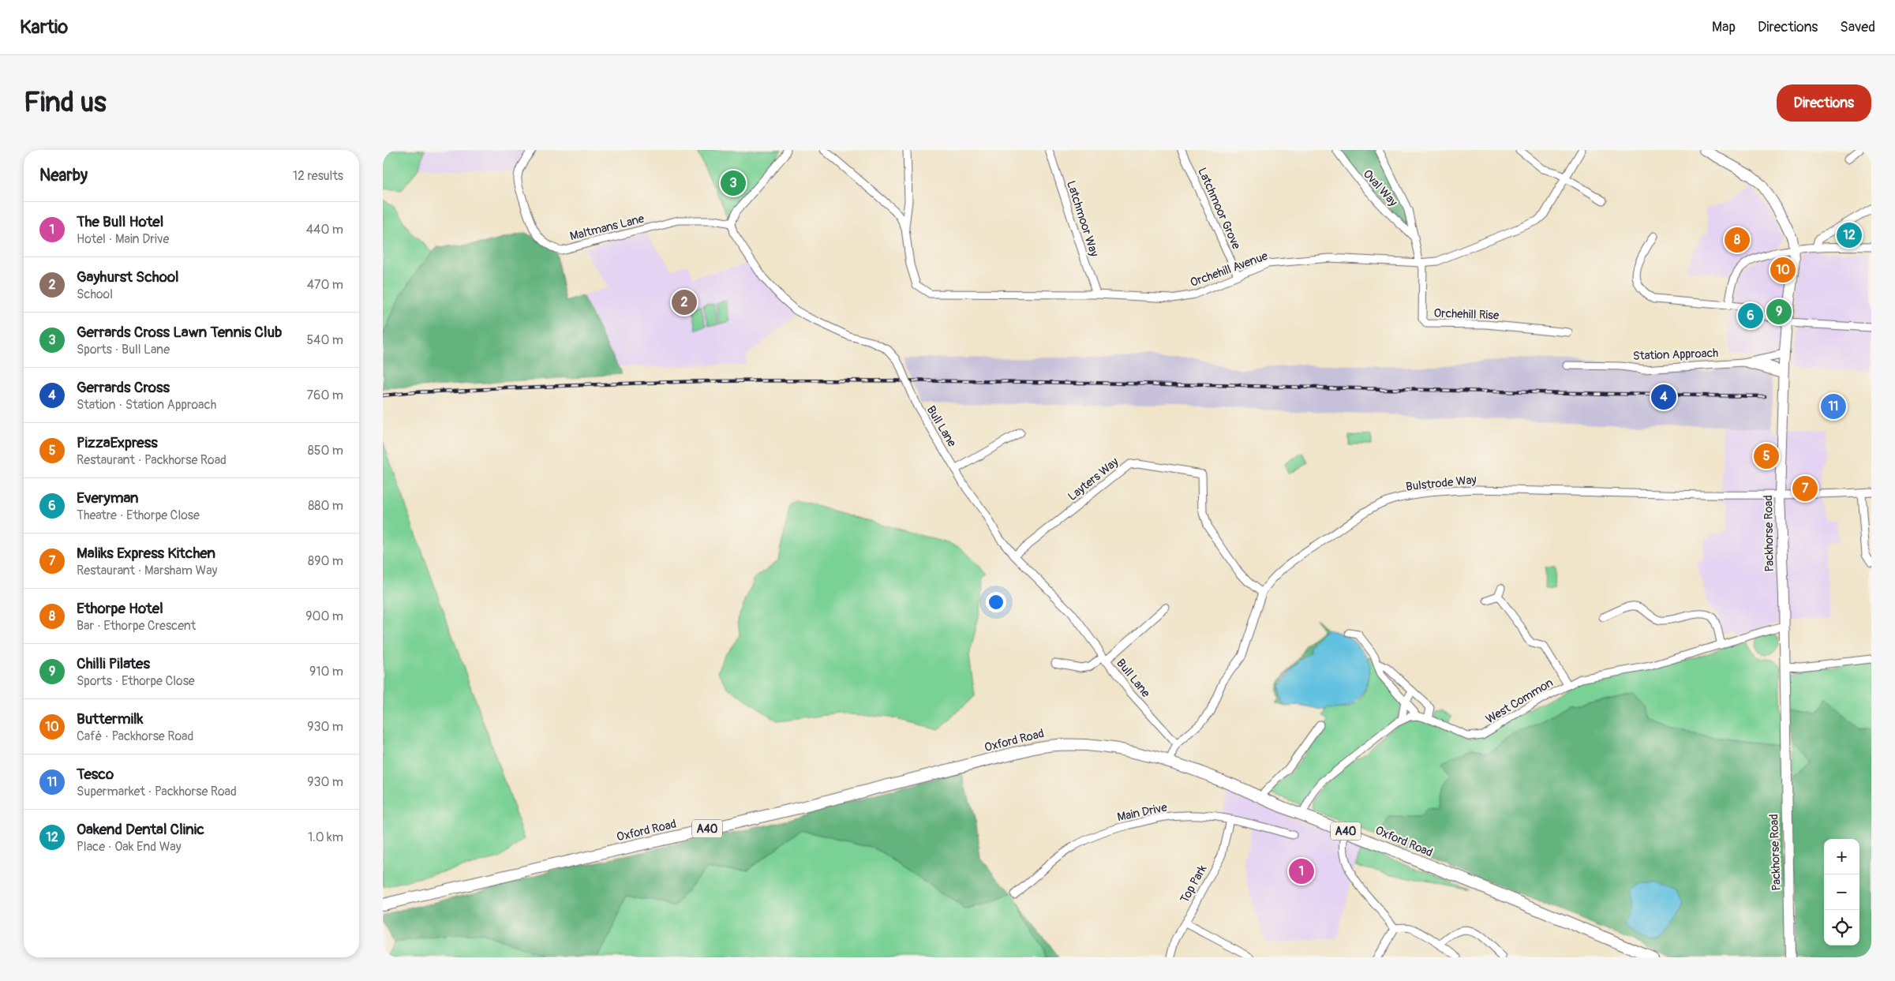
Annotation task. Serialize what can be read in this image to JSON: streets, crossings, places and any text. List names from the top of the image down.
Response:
{
  "streets": {
    "main road": ["Packhorse Road", "Oxford Road", "A40"],
    "street": [
      "Oval Way",
      "Latchmoor Grove",
      "Latchmoor Way",
      "Maltmans Lane",
      "Orchehill Avenue",
      "Orchehill Rise",
      "Station Approach",
      "Bull Lane",
      "Layters Way",
      "Bulstrode Way",
      "West Common",
      "Main Drive",
      "Top Park"
    ]
  },
  "crossings": [
    ["Oval Way", "Orchehill Avenue"],
    ["Oval Way", "Orchehill Rise"],
    ["Latchmoor Grove", "Orchehill Avenue"],
    ["Latchmoor Way", "Orchehill Avenue"],
    ["Maltmans Lane", "Bull Lane"],
    ["Orchehill Avenue", "Orchehill Rise"],
    ["Bull Lane", "Layters Way"],
    ["Bull Lane", "Bulstrode Way"],
    ["Layters Way", "Bulstrode Way"],
    ["Bulstrode Way", "Packhorse Road"],
    ["Bulstrode Way", "Oxford Road"],
    ["Packhorse Road", "West Common"],
    ["Main Drive", "Top Park"]
  ],
  "page": {
    "header": "Kartio",
    "nav": ["Map", "Directions", "Saved"],
    "buttons": "Directions",
    "title": "Find us",
    "heading": ["Nearby", "12 results"],
    "pins": [
      "3",
      "12",
      "8",
      "10",
      "2",
      "9",
      "6",
      "4",
      "11",
      "5",
      "7",
      "1"
    ],
    "list": [
      {
        "mark": "1",
        "name": "The Bull Hotel",
        "note": "Hotel · Main Drive",
        "value": "440 m"
      },
      {
        "mark": "2",
        "name": "Gayhurst School",
        "note": "School",
        "value": "470 m"
      },
      {
        "mark": "3",
        "name": "Gerrards Cross Lawn Tennis Club",
        "note": "Sports · Bull Lane",
        "value": "540 m"
      },
      {
        "mark": "4",
        "name": "Gerrards Cross",
        "note": "Station · Station Approach",
        "value": "760 m"
      },
      {
        "mark": "5",
        "name": "PizzaExpress",
        "note": "Restaurant · Packhorse Road",
        "value": "850 m"
      },
      {
        "mark": "6",
        "name": "Everyman",
        "note": "Theatre · Ethorpe Close",
        "value": "880 m"
      },
      {
        "mark": "7",
        "name": "Maliks Express Kitchen",
        "note": "Restaurant · Marsham Way",
        "value": "890 m"
      },
      {
        "mark": "8",
        "name": "Ethorpe Hotel",
        "note": "Bar · Ethorpe Crescent",
        "value": "900 m"
      },
      {
        "mark": "9",
        "name": "Chilli Pilates",
        "note": "Sports · Ethorpe Close",
        "value": "910 m"
      },
      {
        "mark": "10",
        "name": "Buttermilk",
        "note": "Café · Packhorse Road",
        "value": "930 m"
      },
      {
        "mark": "11",
        "name": "Tesco",
        "note": "Supermarket · Packhorse Road",
        "value": "930 m"
      },
      {
        "mark": "12",
        "name": "Oakend Dental Clinic",
        "note": "Place · Oak End Way",
        "value": "1.0 km"
      }
    ],
    "map_buttons": ["+", "−"]
  }
}
